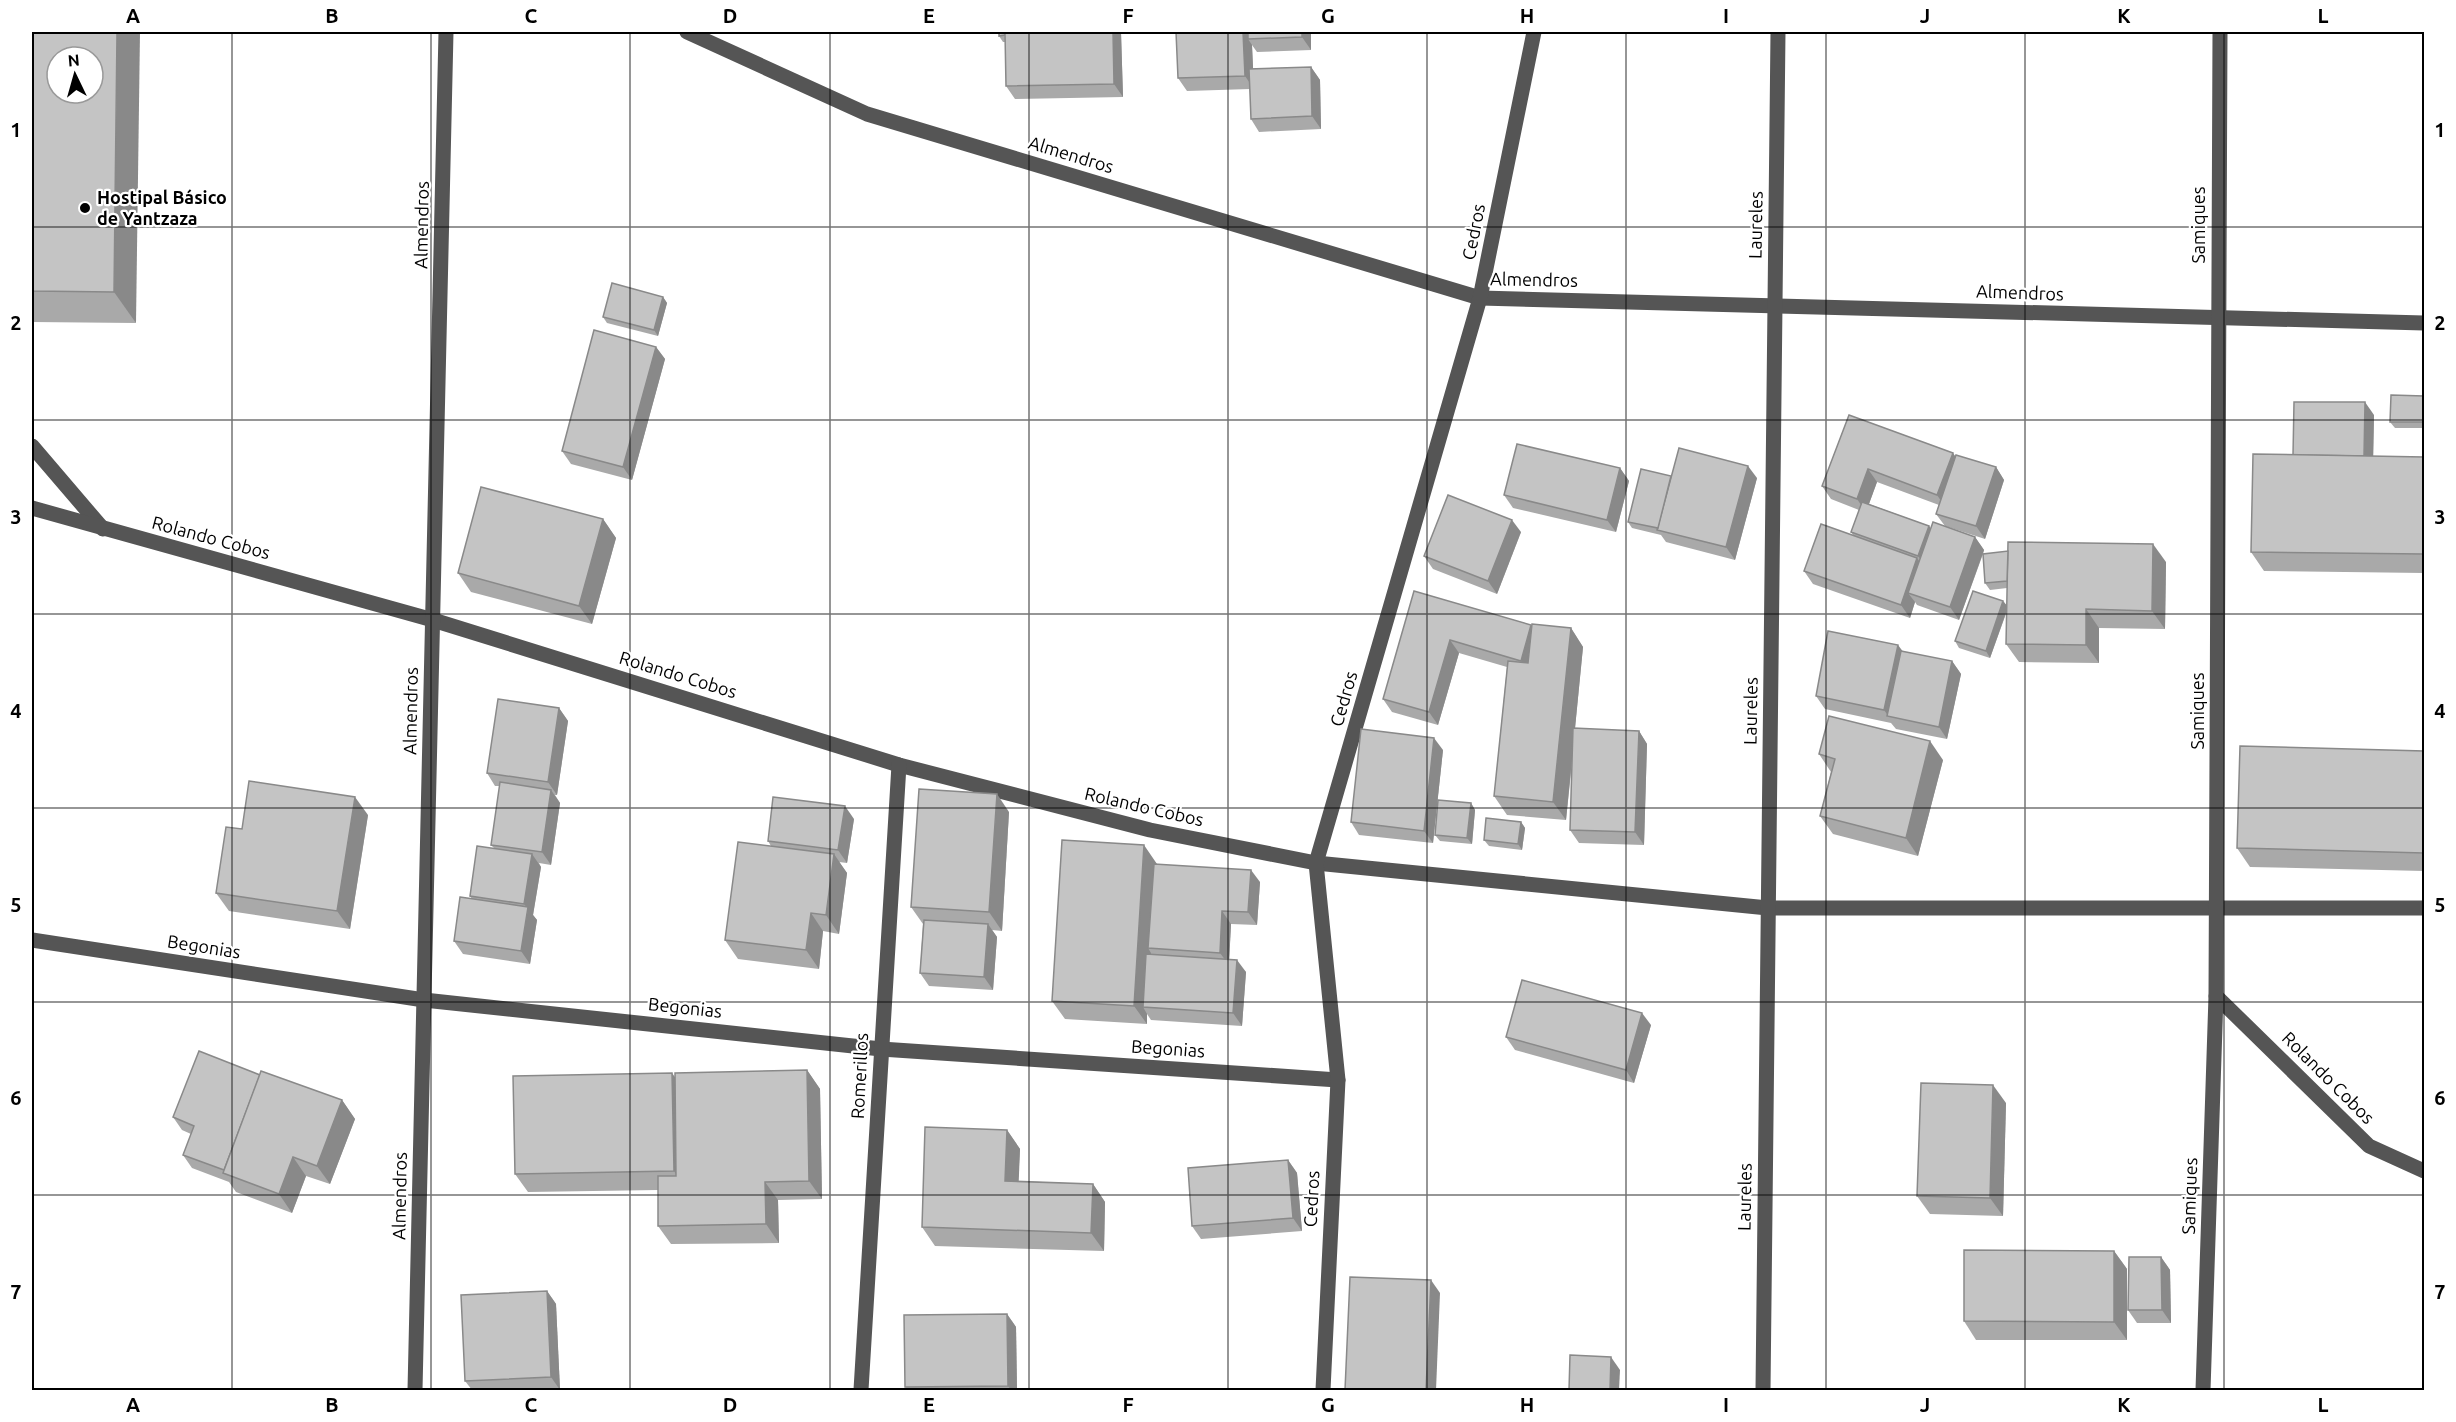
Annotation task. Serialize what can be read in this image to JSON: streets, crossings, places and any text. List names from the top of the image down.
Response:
{
  "streets": {
    "street": [
      "Almendros",
      "Laureles",
      "Samiques",
      "Cedros",
      "Rolando Cobos",
      "Begonias",
      "Romerillos"
    ]
  },
  "crossings": [
    ["Almendros", "Laureles"],
    ["Almendros", "Samiques"],
    ["Almendros", "Cedros"],
    ["Almendros", "Rolando Cobos"],
    ["Almendros", "Begonias"],
    ["Laureles", "Rolando Cobos"],
    ["Samiques", "Rolando Cobos"],
    ["Cedros", "Rolando Cobos"],
    ["Cedros", "Begonias"],
    ["Rolando Cobos", "Romerillos"],
    ["Begonias", "Romerillos"]
  ],
  "places": ["Hostipal Básico de Yantzaza"],
  "north": "top",
  "grid": {
    "columns": [
      "A",
      "B",
      "C",
      "D",
      "E",
      "F",
      "G",
      "H",
      "I",
      "J",
      "K",
      "L"
    ],
    "rows": [
      "1",
      "2",
      "3",
      "4",
      "5",
      "6",
      "7"
    ]
  }
}
